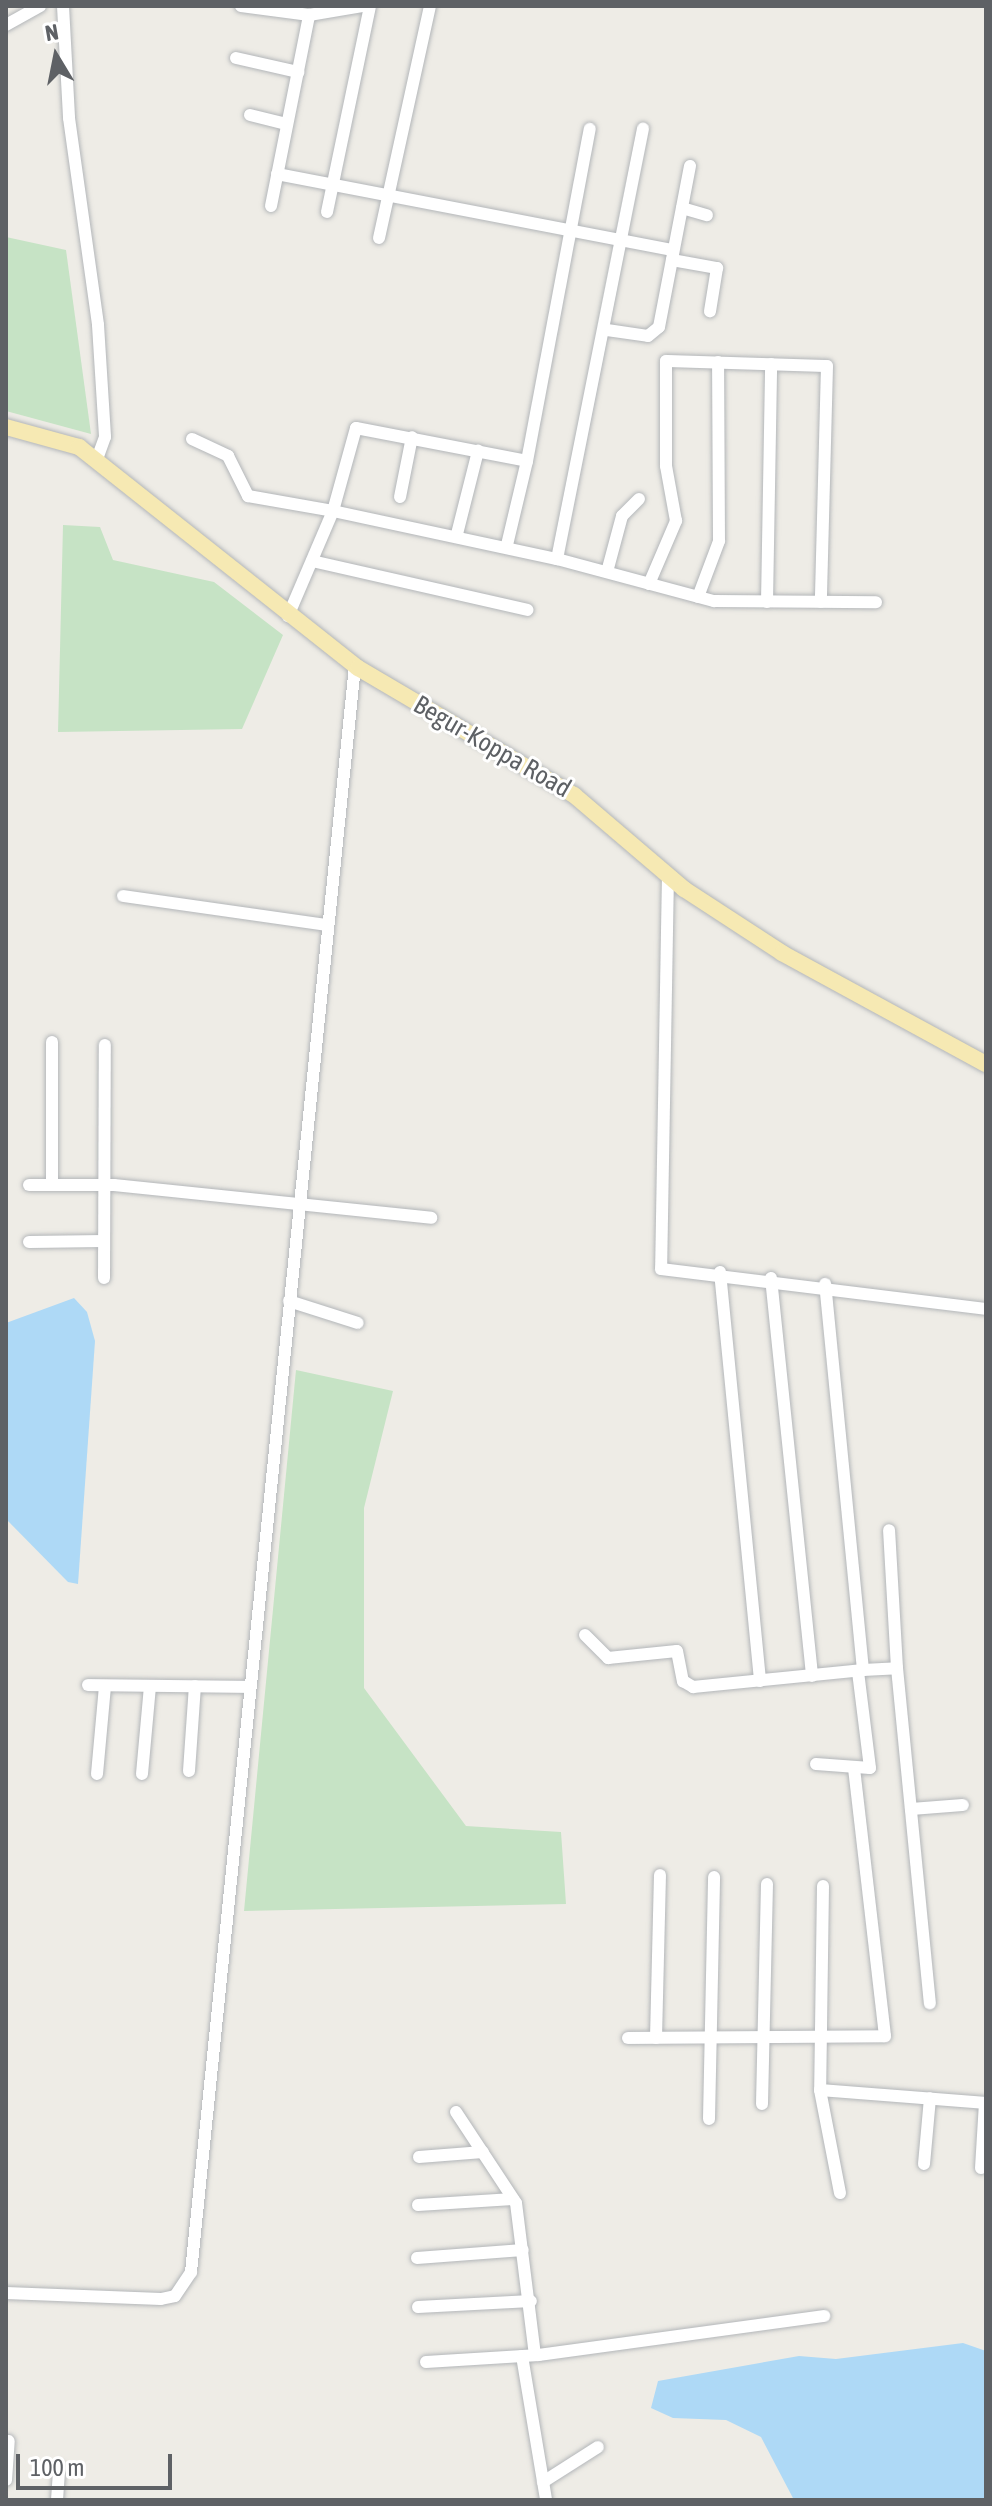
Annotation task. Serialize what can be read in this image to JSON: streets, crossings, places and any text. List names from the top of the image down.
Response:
{
  "streets": {
    "main road": ["Begur-Koppa Road"]
  },
  "scale_bar": "100 m",
  "north": "top"
}
